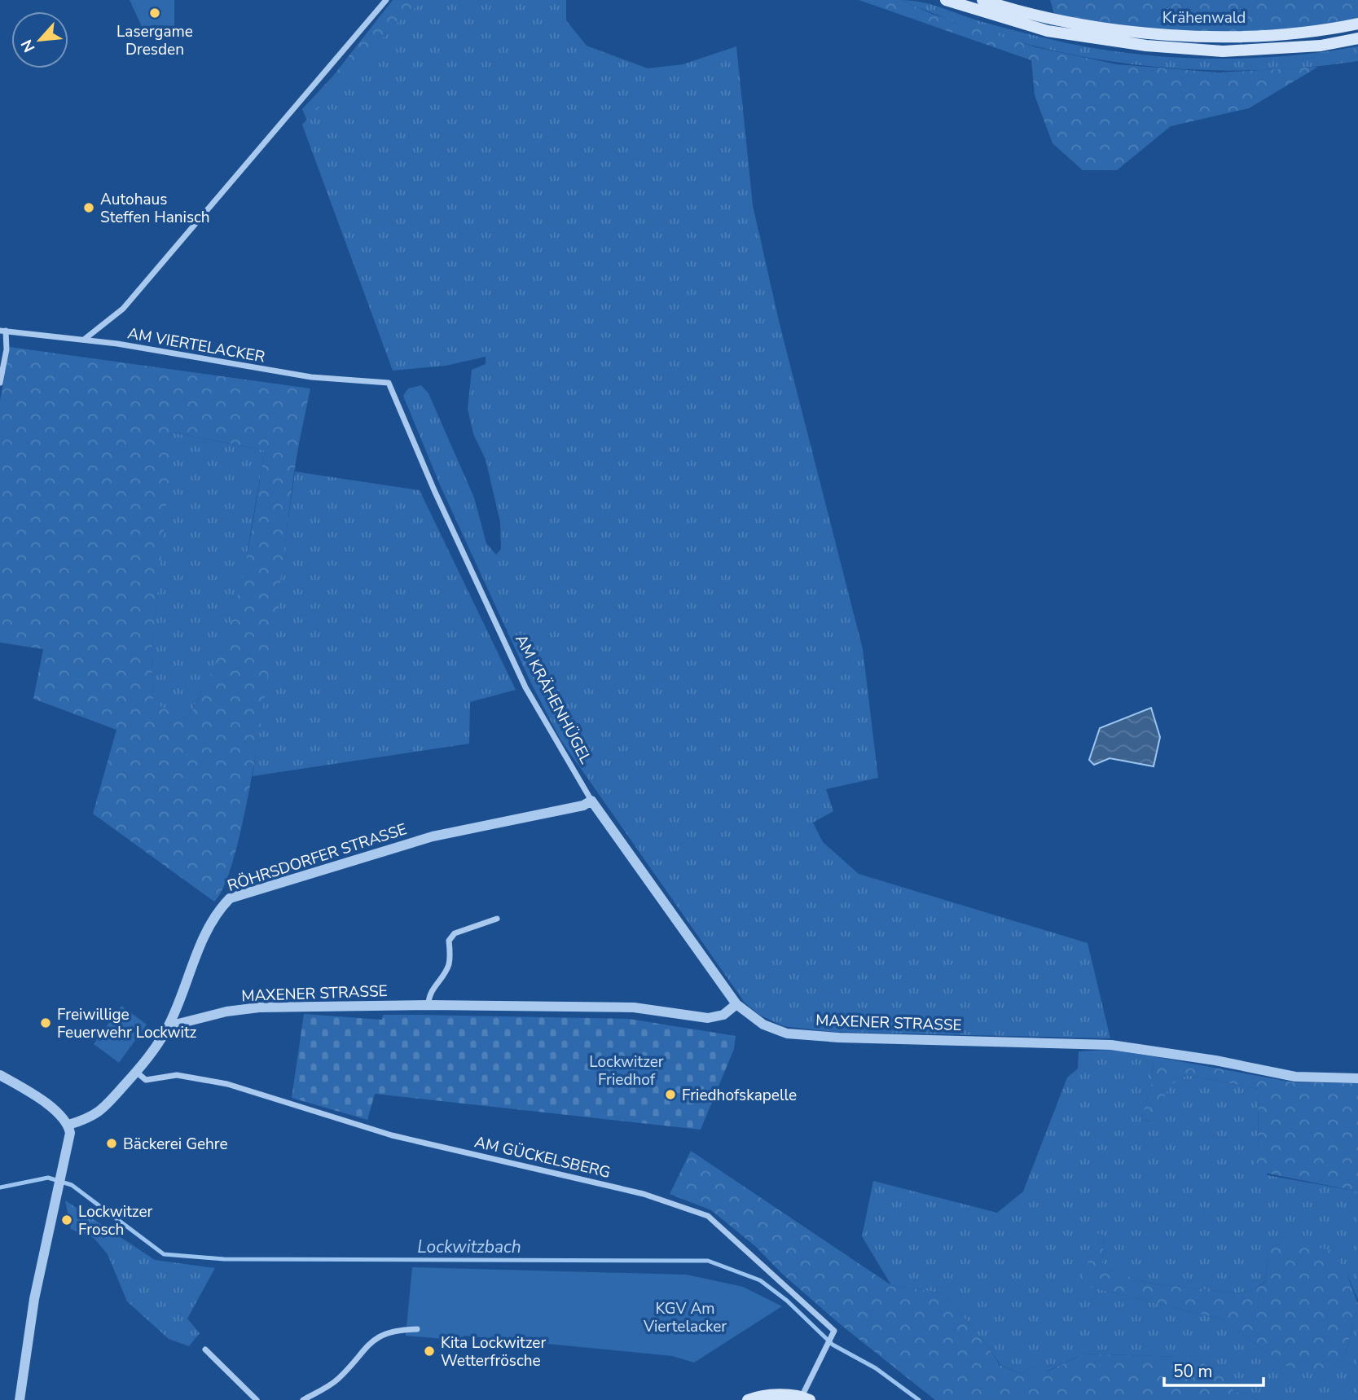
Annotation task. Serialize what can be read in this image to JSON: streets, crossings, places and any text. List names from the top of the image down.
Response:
{
  "streets": {
    "street": [
      "AM VIERTELACKER",
      "AM KRÄHENHÜGEL",
      "RÖHRSDORFER STRASSE",
      "MAXENER STRASSE",
      "AM GÜCKELSBERG"
    ]
  },
  "crossings": [
    ["AM VIERTELACKER", "AM KRÄHENHÜGEL"],
    ["AM KRÄHENHÜGEL", "RÖHRSDORFER STRASSE"],
    ["AM KRÄHENHÜGEL", "MAXENER STRASSE"],
    ["RÖHRSDORFER STRASSE", "MAXENER STRASSE"],
    ["RÖHRSDORFER STRASSE", "AM GÜCKELSBERG"]
  ],
  "water": ["Lockwitzbach"],
  "parks": ["Krähenwald", "Lockwitzer Friedhof", "KGV Am Viertelacker"],
  "places": [
    "Lasergame Dresden",
    "Autohaus Steffen Hanisch",
    "Freiwillige Feuerwehr Lockwitz",
    "Friedhofskapelle",
    "Bäckerei Gehre",
    "Lockwitzer Frosch",
    "Kita Lockwitzer Wetterfrösche"
  ],
  "scale_bar": "50 m",
  "north": "bottom left"
}
